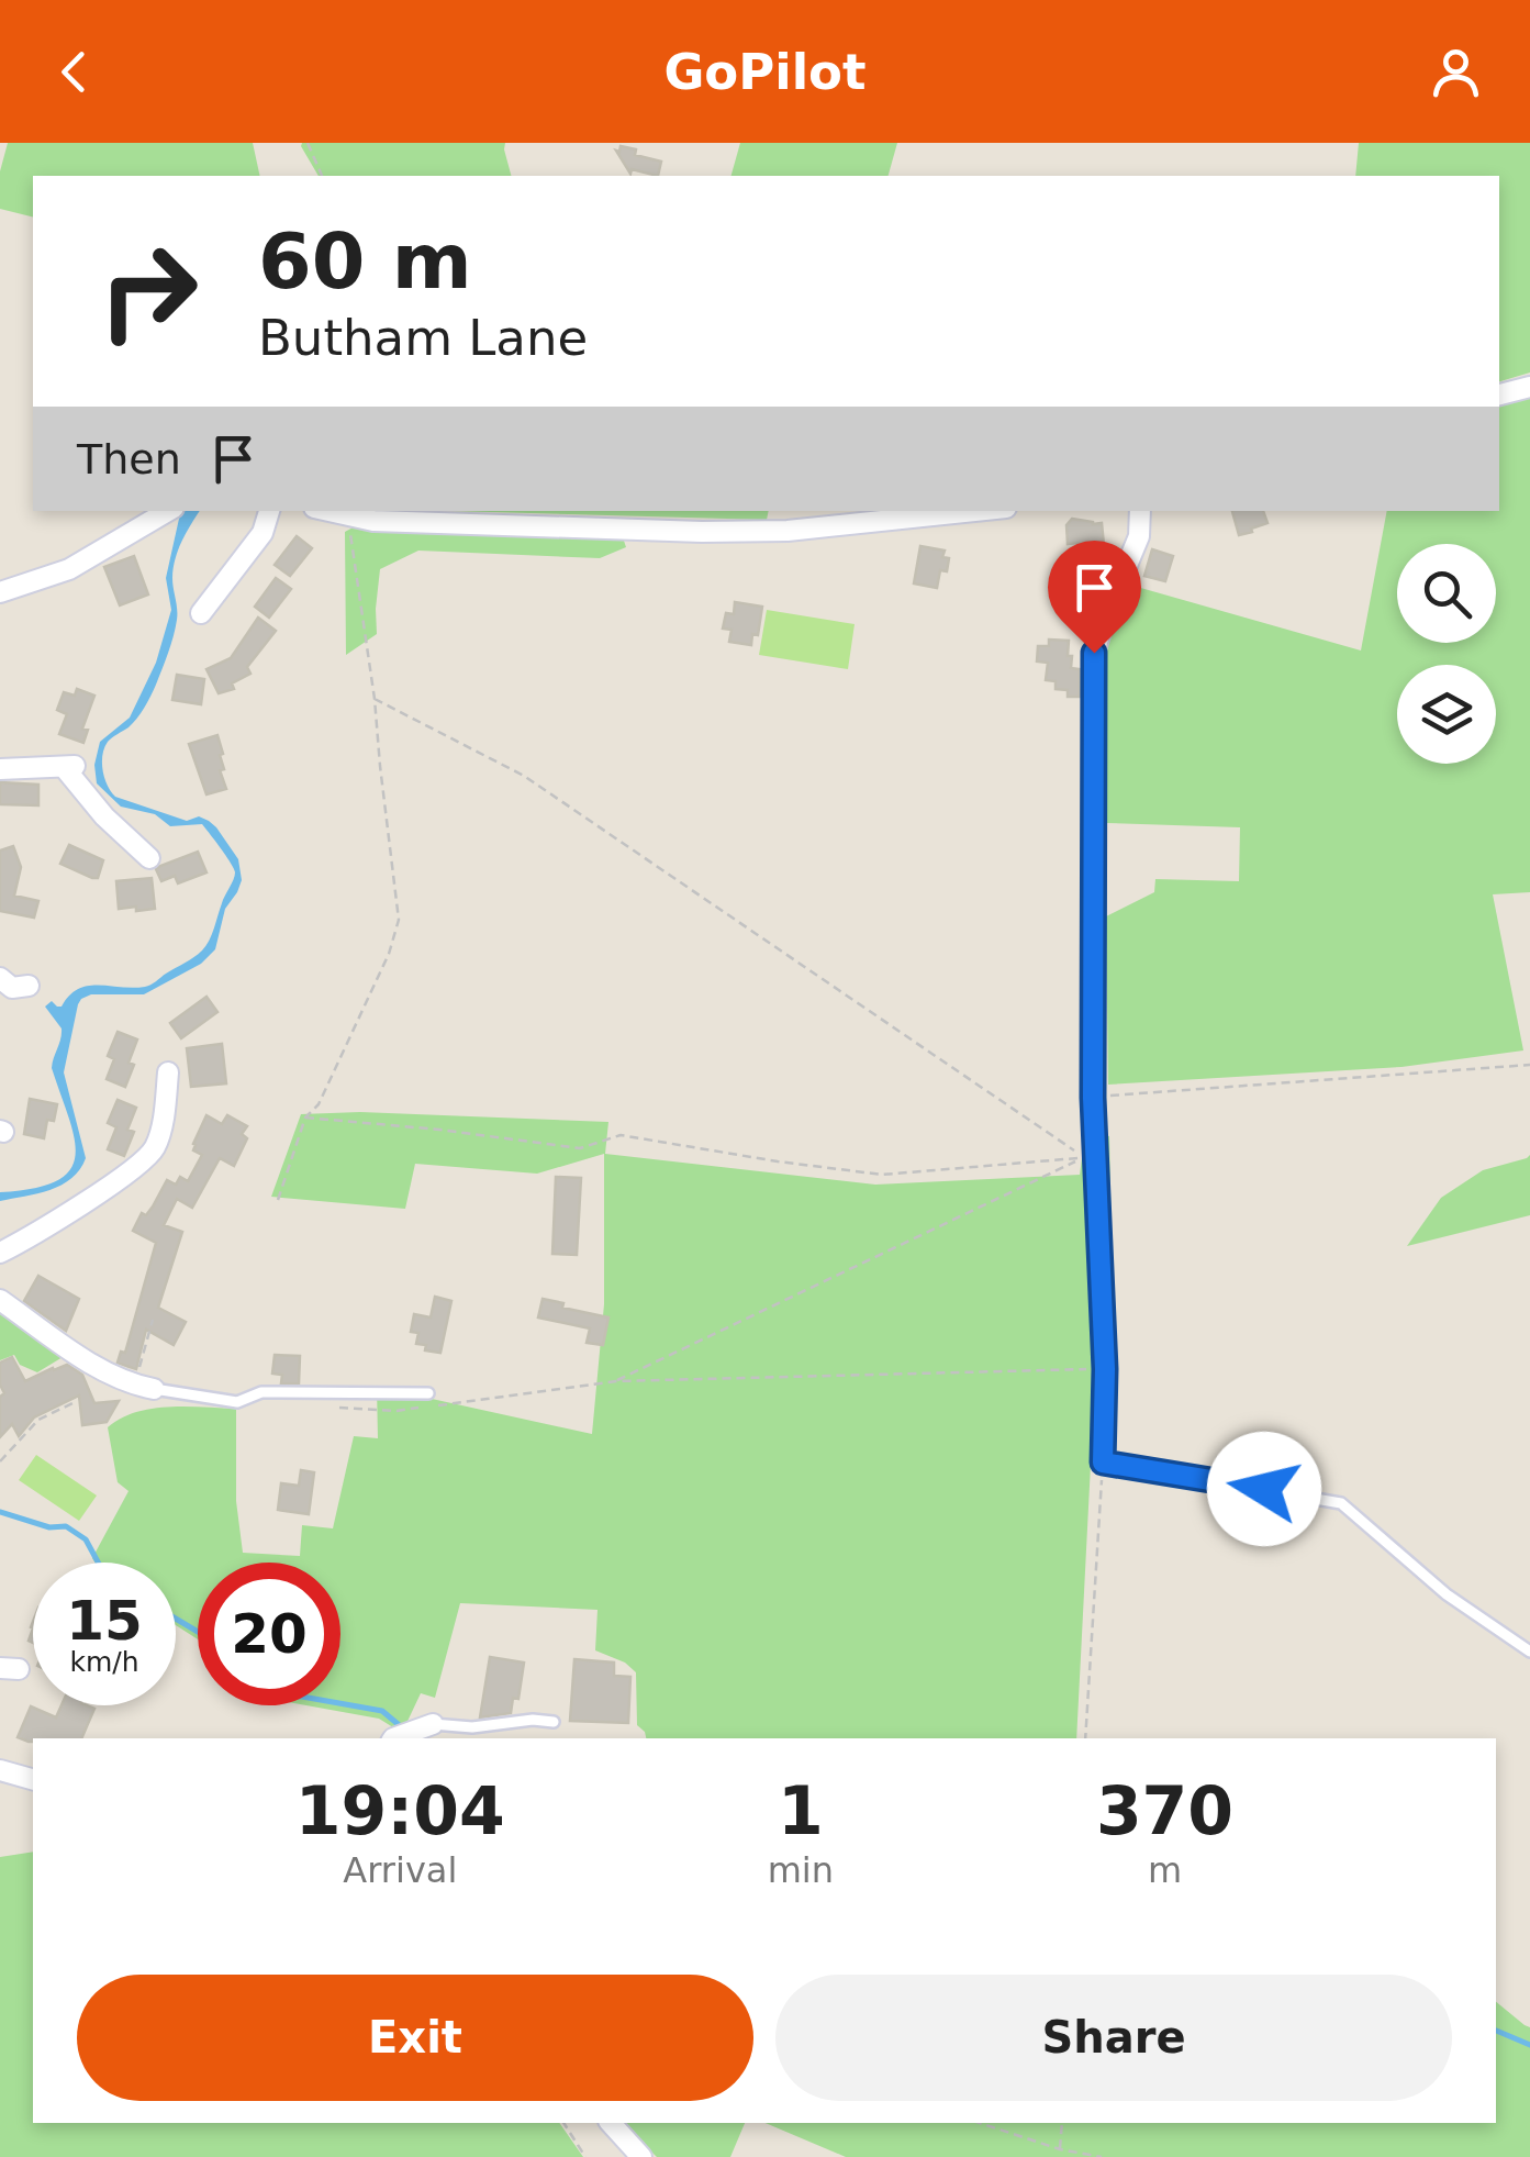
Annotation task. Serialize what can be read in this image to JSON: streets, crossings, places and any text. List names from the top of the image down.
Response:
{
  "page": {
    "header": "GoPilot",
    "turn": ["60 m", "Butham Lane"],
    "then": "Then",
    "speed": "15 km/h",
    "limit": "20",
    "eta": [
      "19:04",
      "Arrival",
      "1",
      "min",
      "370",
      "m"
    ],
    "buttons": ["Exit", "Share"]
  }
}
